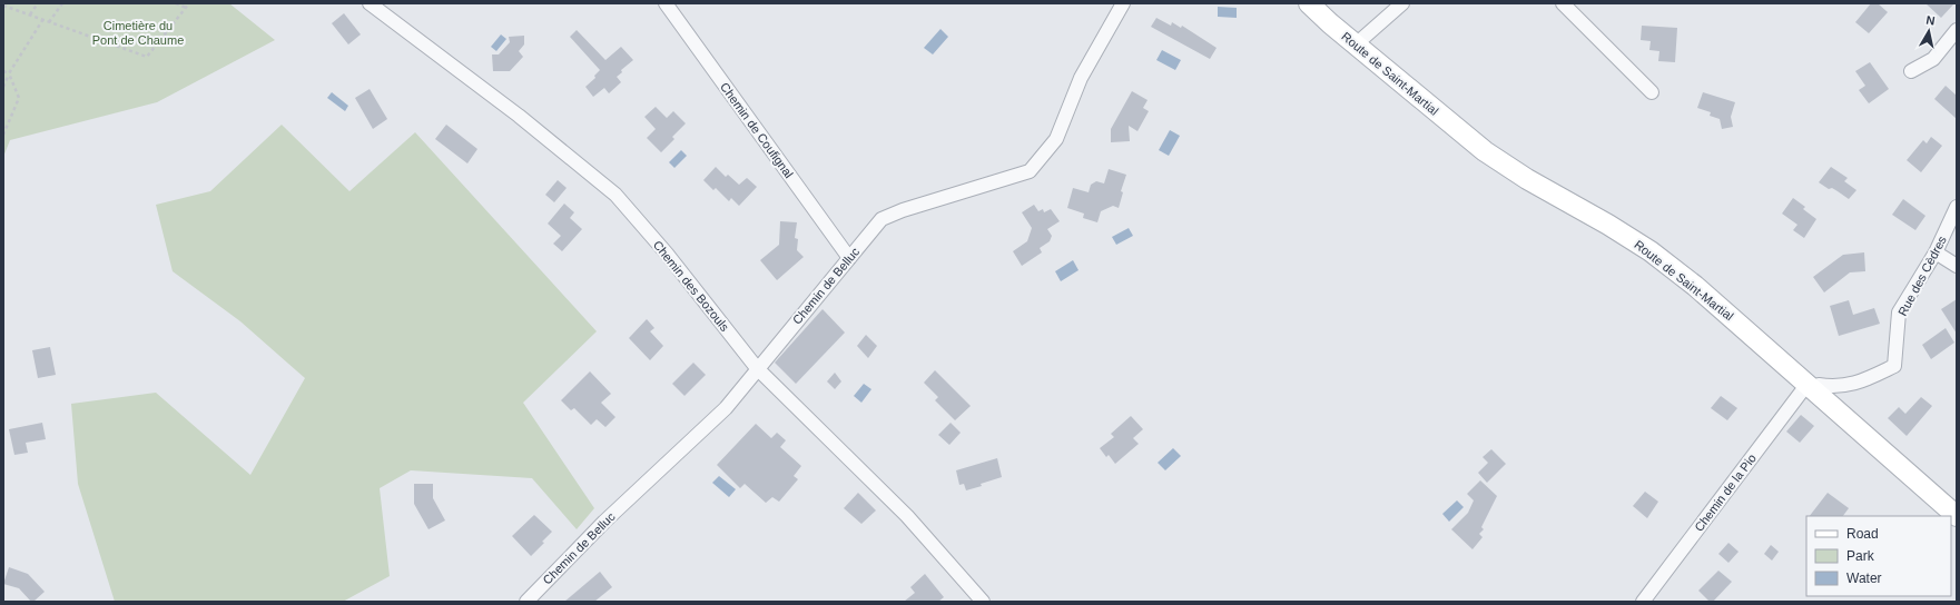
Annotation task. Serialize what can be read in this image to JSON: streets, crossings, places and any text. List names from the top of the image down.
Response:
{
  "streets": {
    "main road": ["Route de Saint-Martial"],
    "street": [
      "Chemin de Coufignal",
      "Rue des Cèdres",
      "Chemin des Bozouls",
      "Chemin de Belluc",
      "Chemin de la Pio"
    ]
  },
  "crossings": [
    ["Route de Saint-Martial", "Rue des Cèdres"],
    ["Route de Saint-Martial", "Chemin de la Pio"],
    ["Chemin de Coufignal", "Chemin de Belluc"],
    ["Rue des Cèdres", "Chemin de la Pio"],
    ["Chemin des Bozouls", "Chemin de Belluc"]
  ],
  "parks": ["Cimetière du Pont de Chaume"],
  "legend": ["Road", "Park", "Water"],
  "north": "top"
}
